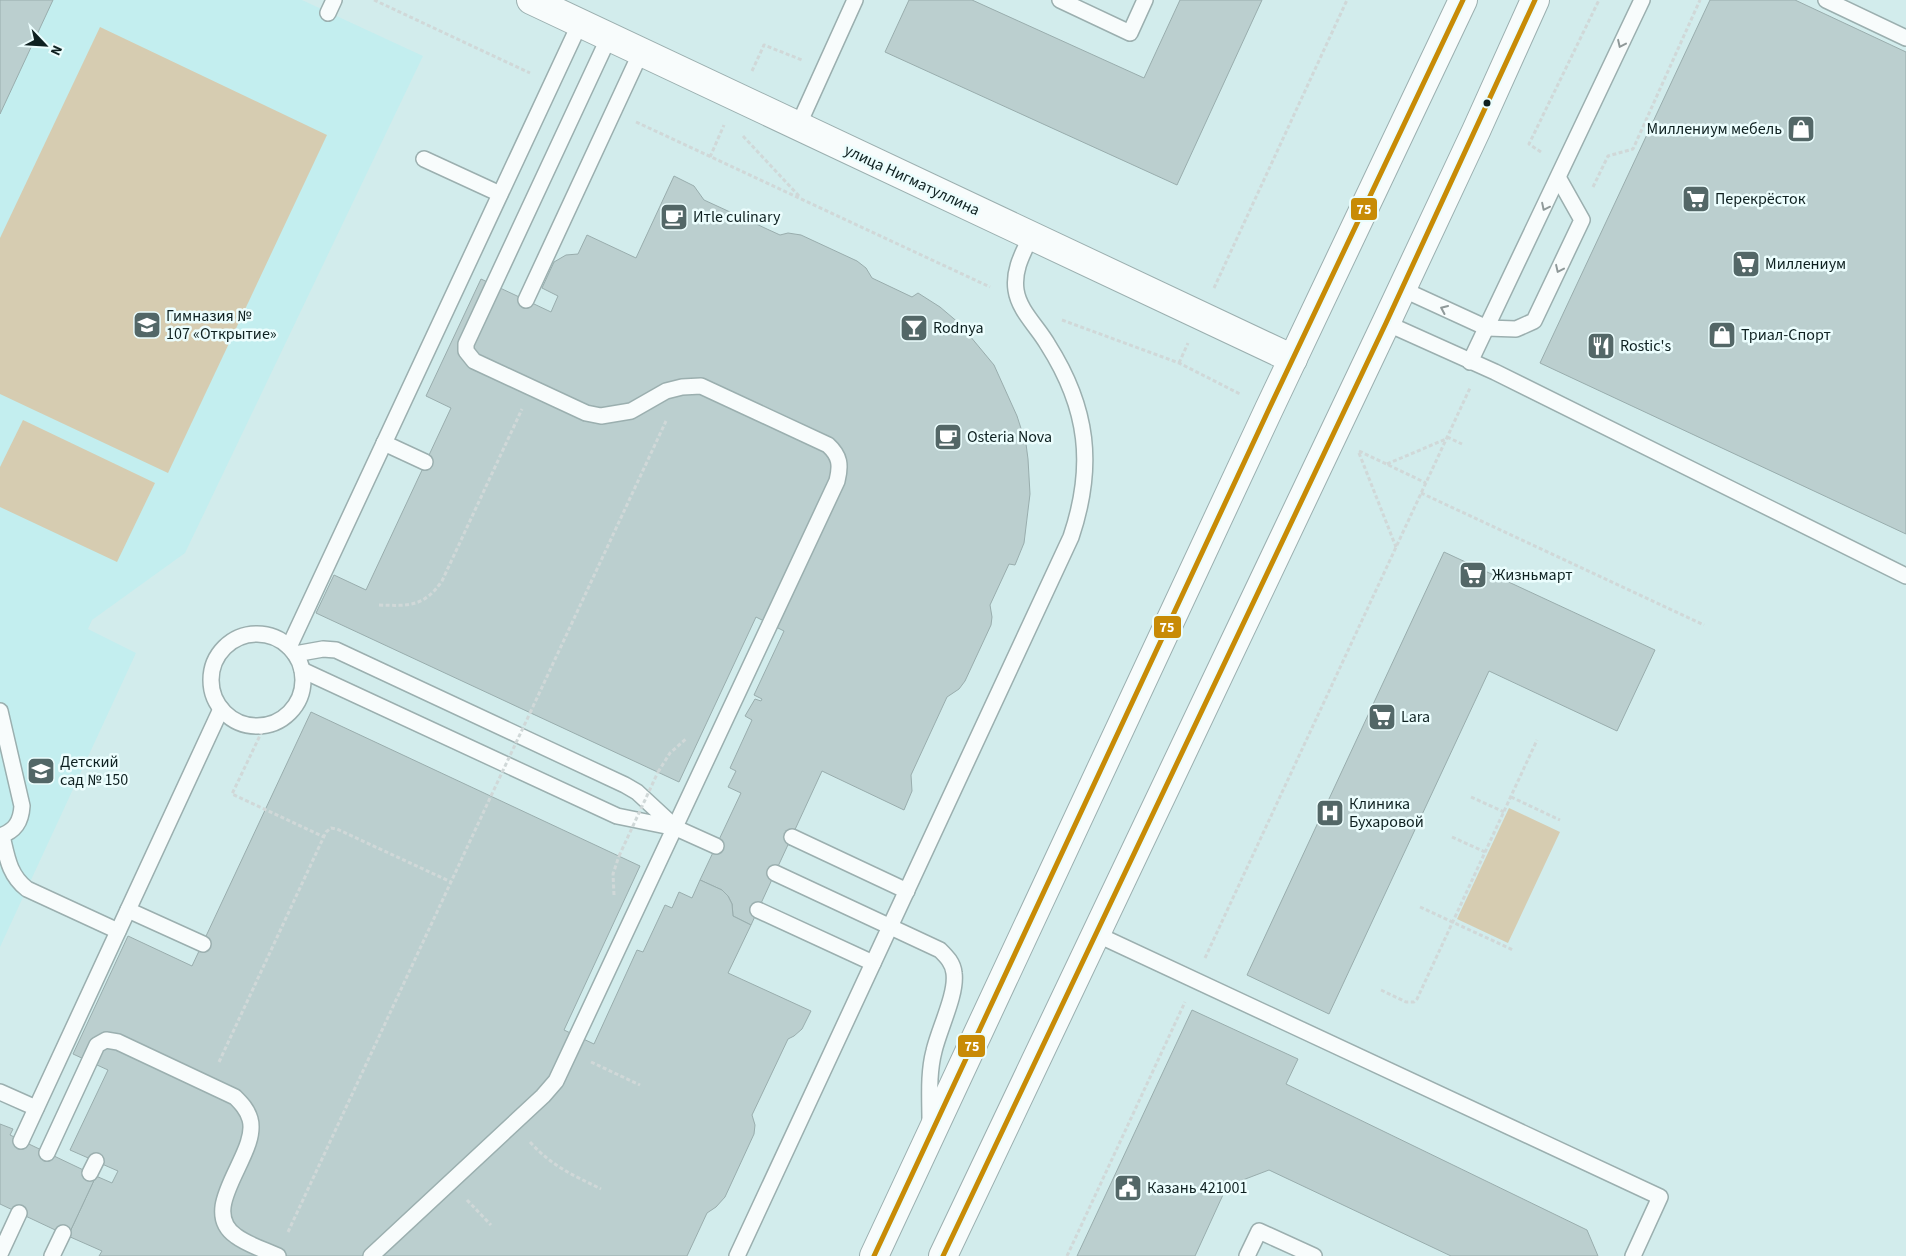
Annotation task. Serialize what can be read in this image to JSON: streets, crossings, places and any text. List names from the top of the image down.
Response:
{
  "streets": {
    "main road": ["улица Нигматуллина"]
  },
  "places": {
    "shop": ["Миллениум мебель", "Триал-Спорт"],
    "supermarket": [
      "Перекрёсток",
      "Миллениум",
      "Жизньмарт",
      "Lara"
    ],
    "cafe": ["Итle culinary", "Osteria Nova"],
    "school or university": ["Гимназия № 107 «Открытие»", "Детский сад № 150"],
    "bar": ["Rodnya"],
    "restaurant": ["Rostiс's"],
    "hospital": ["Клиника Бухаровой"],
    "public building": ["Казань 421001"]
  },
  "lines": ["transit line 75"],
  "north": "bottom right"
}
